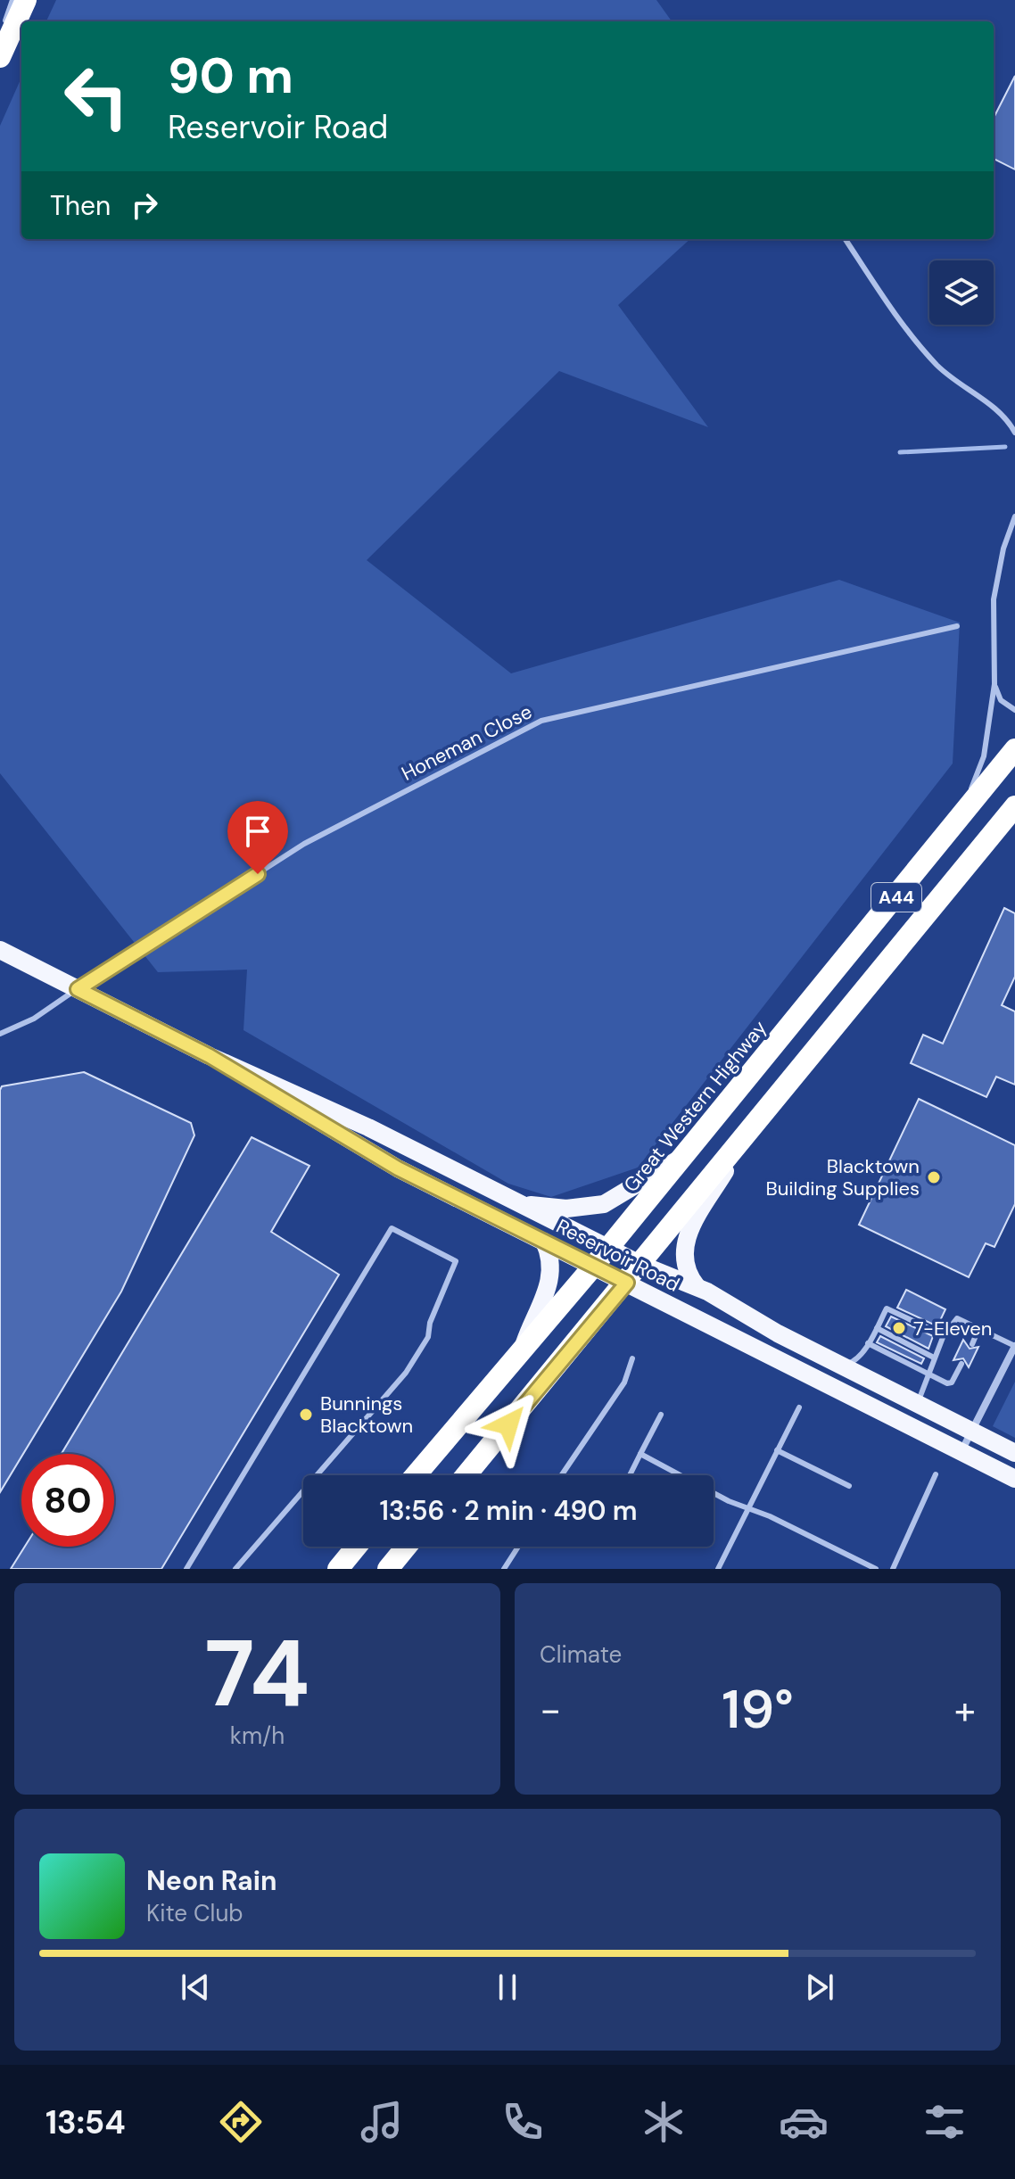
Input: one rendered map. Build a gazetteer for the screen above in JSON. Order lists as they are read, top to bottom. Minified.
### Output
{"streets":{"highway":["A44","Great Western Highway"],"main road":["Reservoir Road"],"lane":["Honeman Close"]},"crossings":[["Honeman Close","Reservoir Road"],["A44","Reservoir Road"],["Great Western Highway","Reservoir Road"]],"places":["Blacktown Building Supplies","7-Eleven","Bunnings Blacktown"],"page":{"turn":["90 m","Reservoir Road"],"then":"Then","limit":"80","trip":"13:56 · 2 min · 490 m","tile":[["74","km/h"],"Climate"],"heat":["−","19°","+"],"song":["Neon Rain","Kite Club"],"tabs":"13:54"}}
